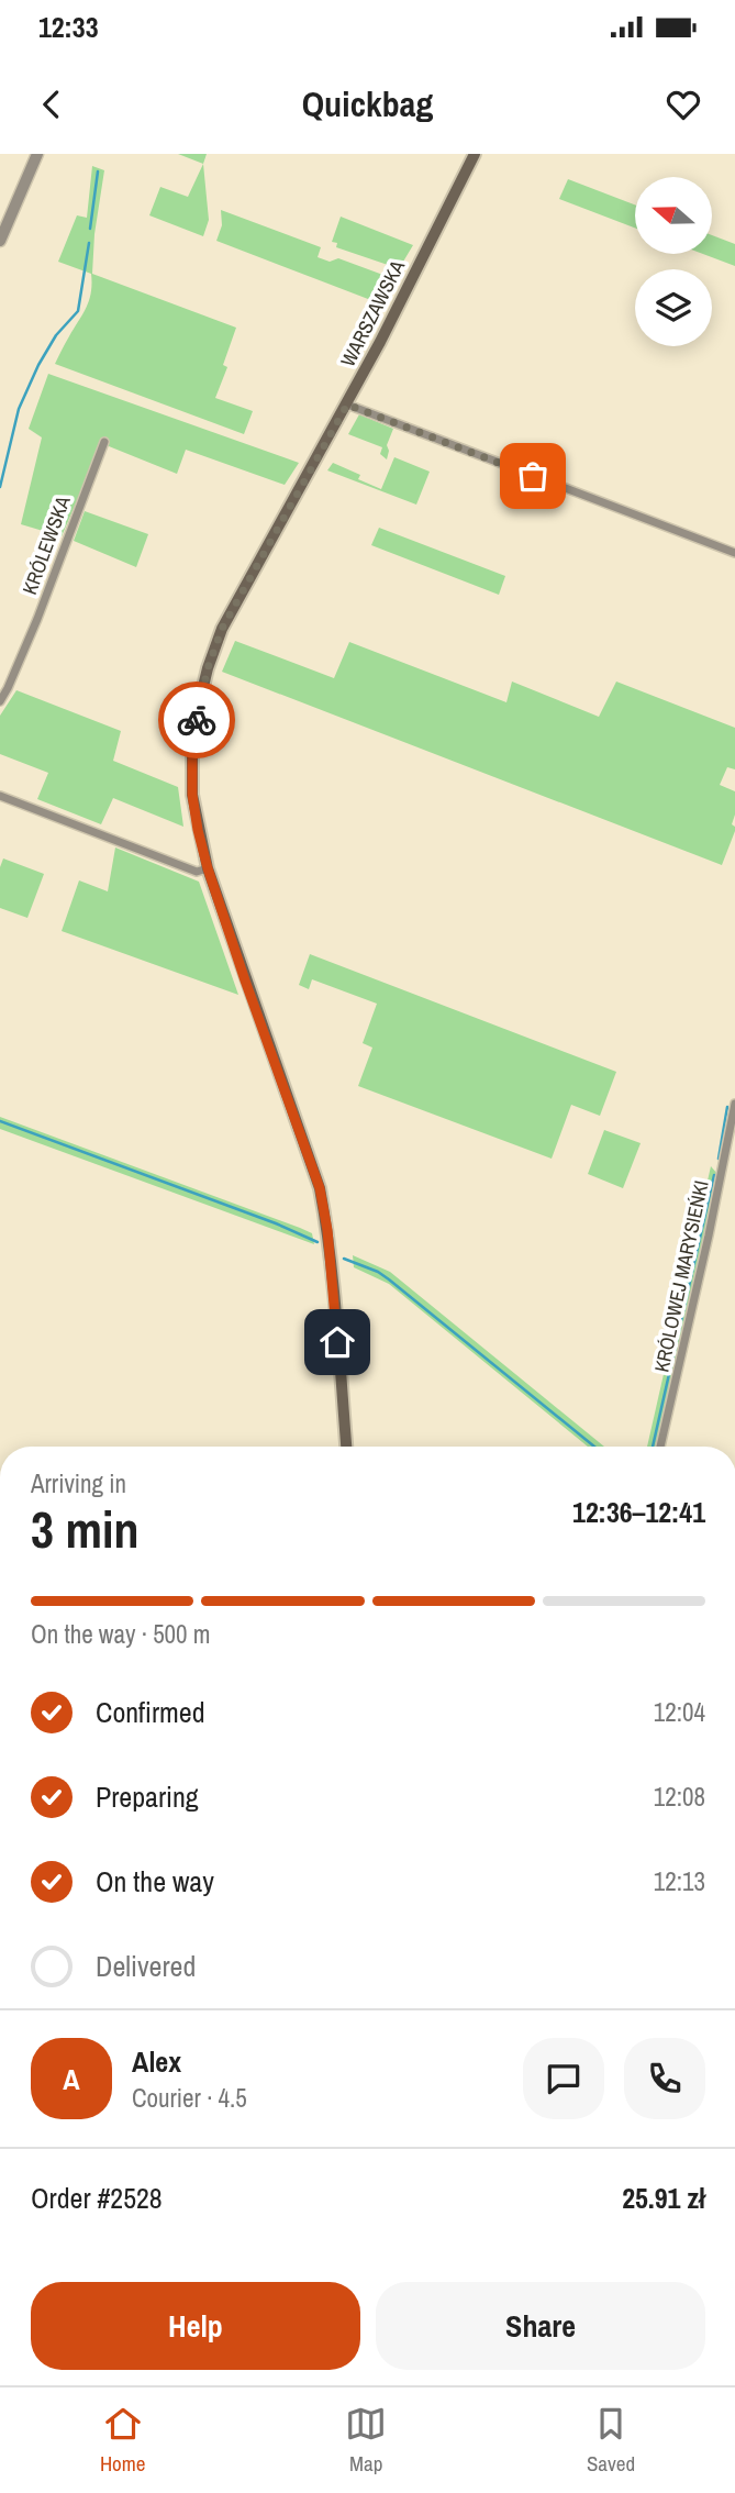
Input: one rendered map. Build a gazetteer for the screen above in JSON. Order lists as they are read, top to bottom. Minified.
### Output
{"streets":{"main road":["WARSZAWSKA"],"street":["KRÓLEWSKA","KRÓLOWEJ MARYSIEŃKI"]},"north":"left","page":{"status":"12:33","header":"Quickbag","heading":["3 min","Arriving in","12:36–12:41"],"panel":["Alex","Courier · 4.5","Order #2528","25.91 zł"],"bar":"On the way · 500 m","list":[["Confirmed","12:04"],["Preparing","12:08"],["On the way","12:13"],"Delivered"],"round":"A","buttons":["Help","Share"],"tabs":["Home","Map","Saved"]}}
